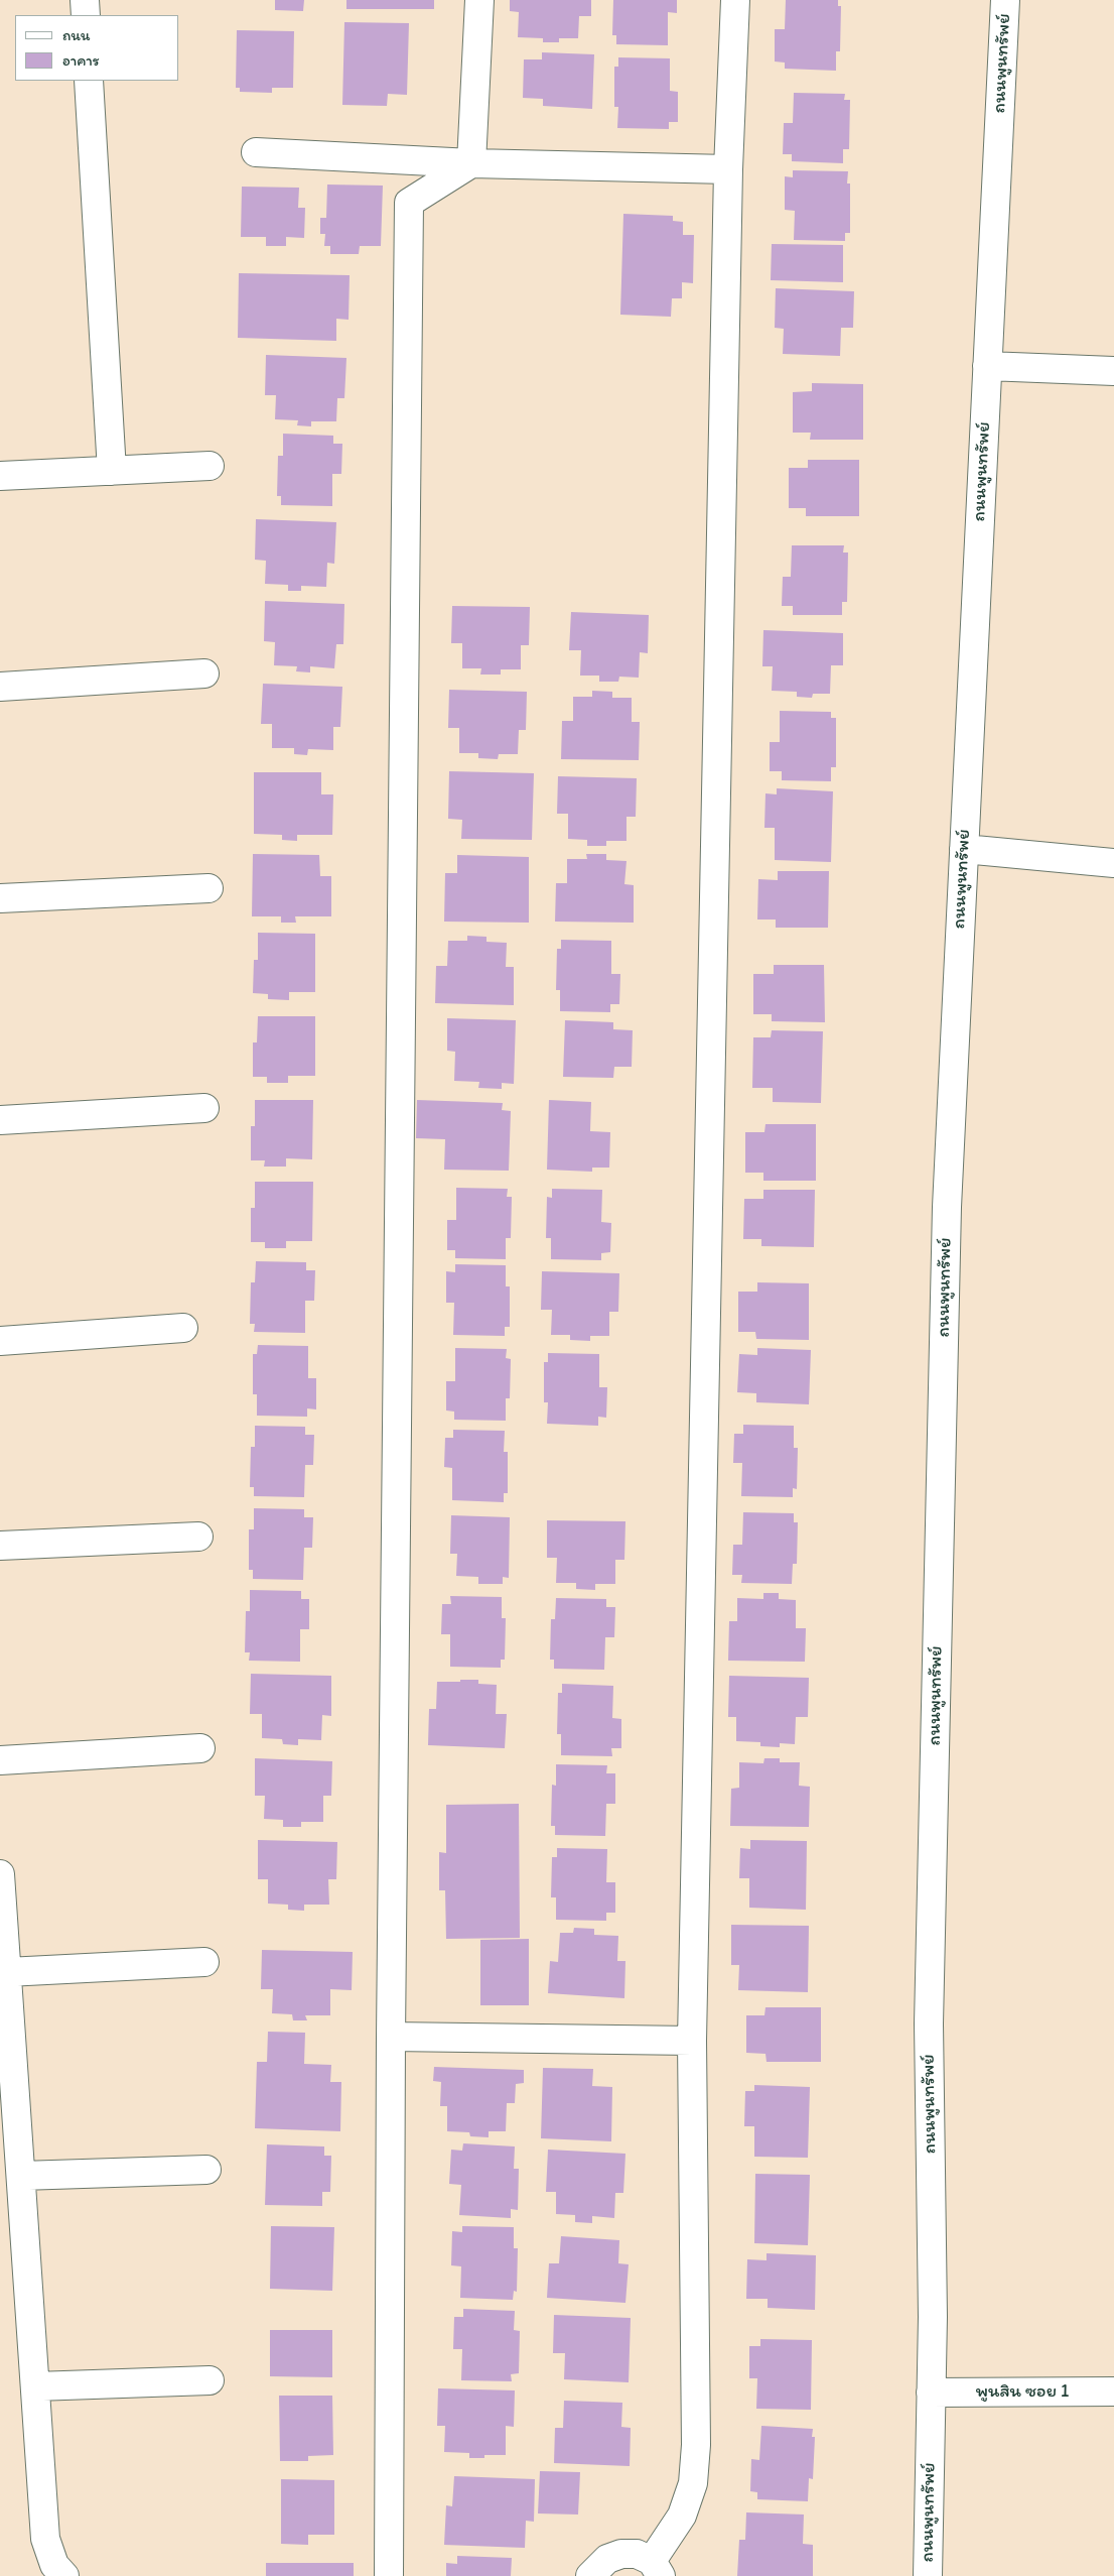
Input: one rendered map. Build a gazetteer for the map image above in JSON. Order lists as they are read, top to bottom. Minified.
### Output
{"streets":{"street":["ถนนพูนทรัพย์","พูนสิน ซอย 1"]},"crossings":[["ถนนพูนทรัพย์","พูนสิน ซอย 1"]],"legend":["ถนน","อาคาร"]}
